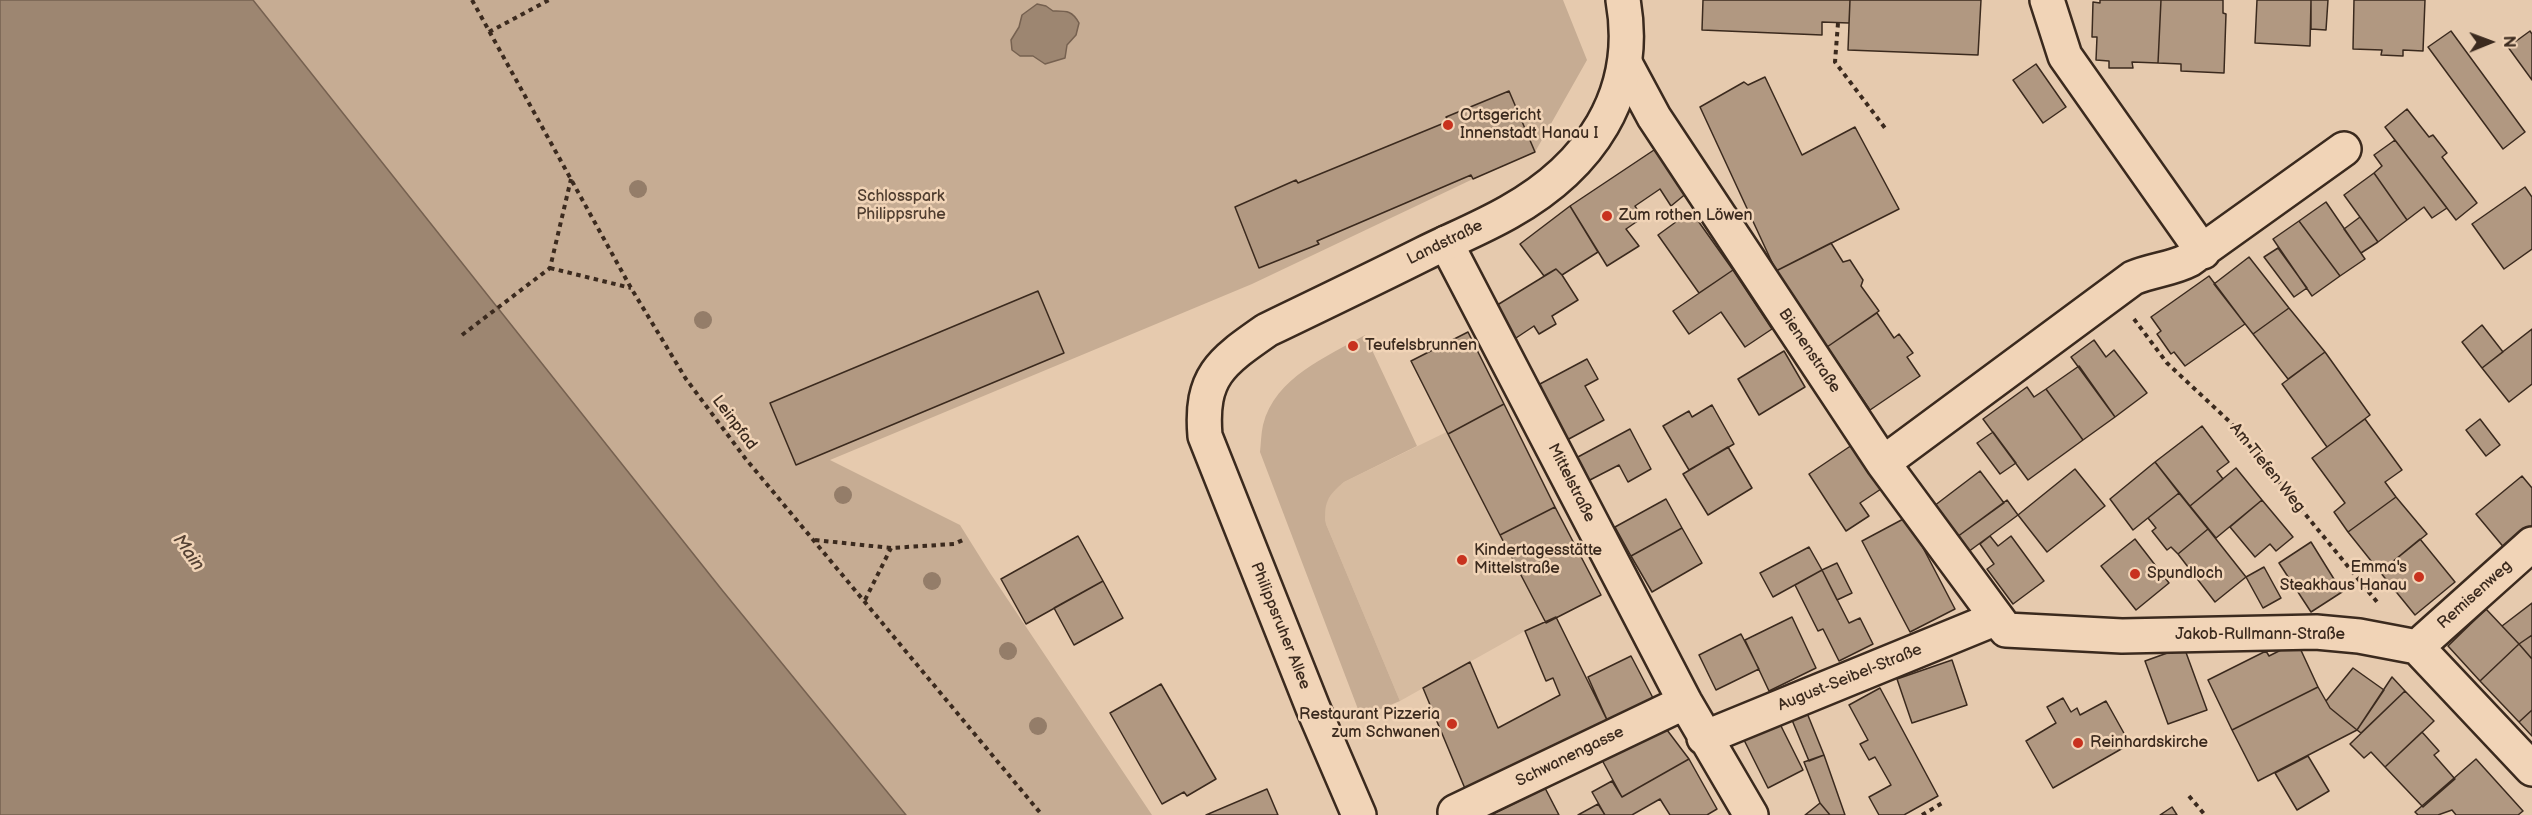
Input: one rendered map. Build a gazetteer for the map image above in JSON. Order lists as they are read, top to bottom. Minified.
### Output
{"streets":{"street":["Landstraße","Bienenstraße","Mittelstraße","Remisenweg","Philippsruher Allee","Jakob-Rullmann-Straße","August-Seibel-Straße","Schwanengasse"],"path":["Leinpfad","Am Tiefen Weg"]},"crossings":[["Landstraße","Bienenstraße"],["Landstraße","Mittelstraße"],["Landstraße","Philippsruher Allee"],["Bienenstraße","Jakob-Rullmann-Straße"],["Bienenstraße","August-Seibel-Straße"],["Mittelstraße","August-Seibel-Straße"],["Mittelstraße","Schwanengasse"],["Remisenweg","Jakob-Rullmann-Straße"],["Jakob-Rullmann-Straße","August-Seibel-Straße"]],"water":["Main"],"parks":["Schlosspark Philippsruhe"],"places":["Ortsgericht Innenstadt Hanau I","Zum rothen Löwen","Teufelsbrunnen","Kindertagesstätte Mittelstraße","Spundloch","Emma's Steakhaus Hanau","Restaurant Pizzeria zum Schwanen","Reinhardskirche"],"north":"right"}
